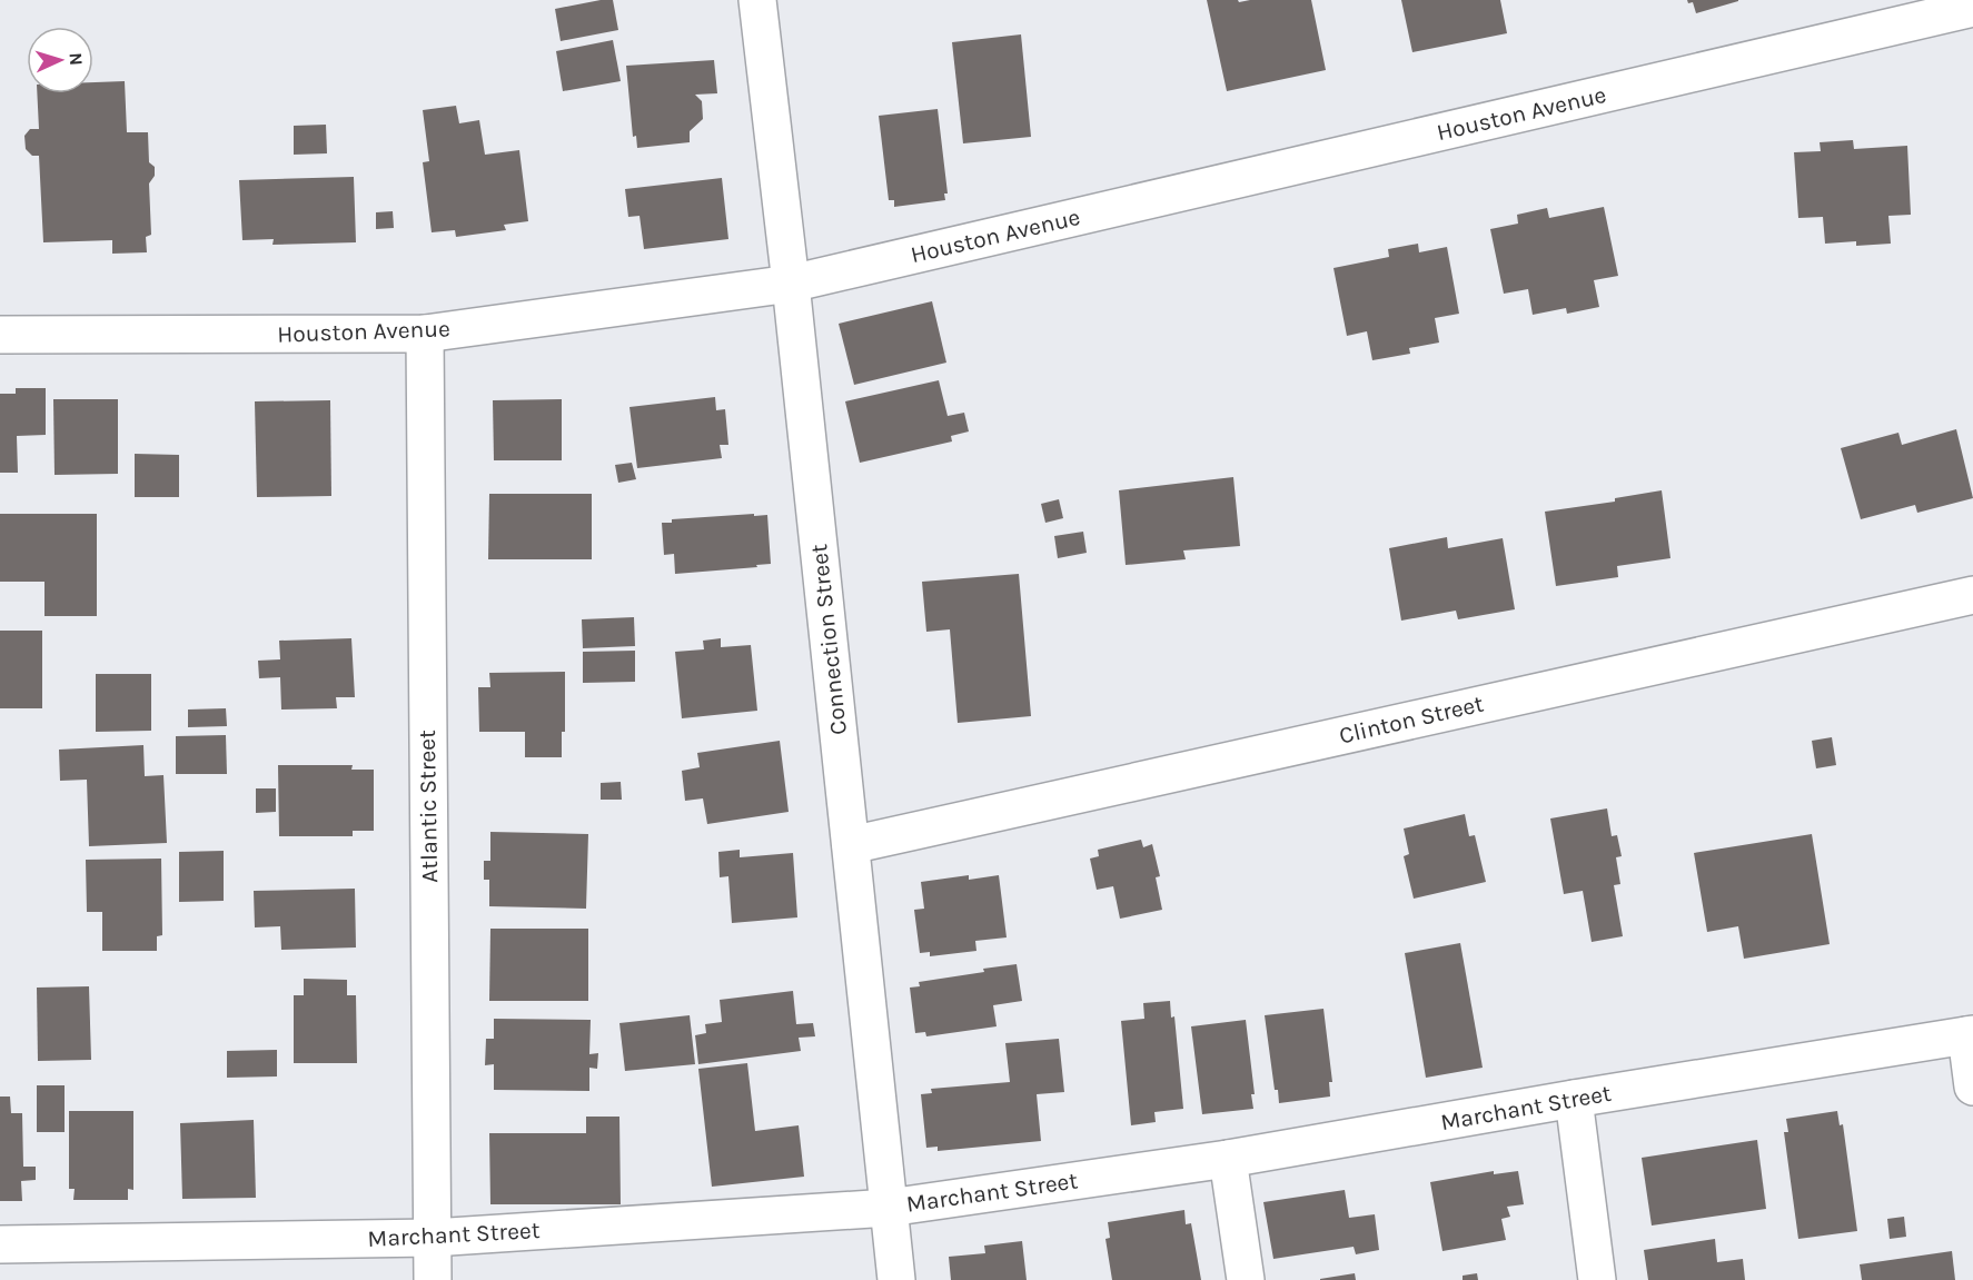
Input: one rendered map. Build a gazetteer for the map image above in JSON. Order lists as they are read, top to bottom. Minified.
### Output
{"streets":{"street":["Houston Avenue","Connection Street","Clinton Street","Atlantic Street","Marchant Street"]},"crossings":[["Houston Avenue","Connection Street"],["Houston Avenue","Atlantic Street"],["Connection Street","Clinton Street"],["Connection Street","Marchant Street"],["Atlantic Street","Marchant Street"]],"north":"right"}
